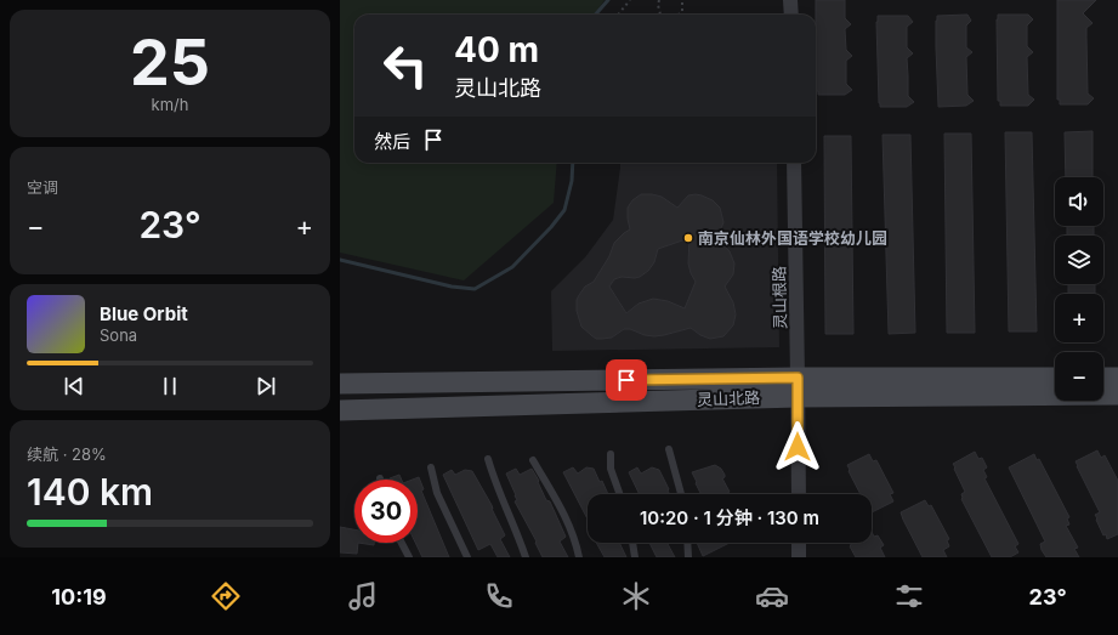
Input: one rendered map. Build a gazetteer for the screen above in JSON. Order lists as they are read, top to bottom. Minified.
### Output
{"streets":{"main road":["灵山北路"],"street":["灵山根路"]},"crossings":[["灵山根路","灵山北路"]],"places":["南京仙林外国语学校幼儿园"],"page":{"tile":[["25","km/h"],"空调",["续航 · 28%","140 km"]],"turn":["40 m","灵山北路"],"then":"然后","map_buttons":["+","−"],"heat":["−","23°","+"],"song":["Blue Orbit","Sona"],"limit":"30","trip":"10:20 · 1 分钟 · 130 m","tabs":["10:19","23°"]}}
